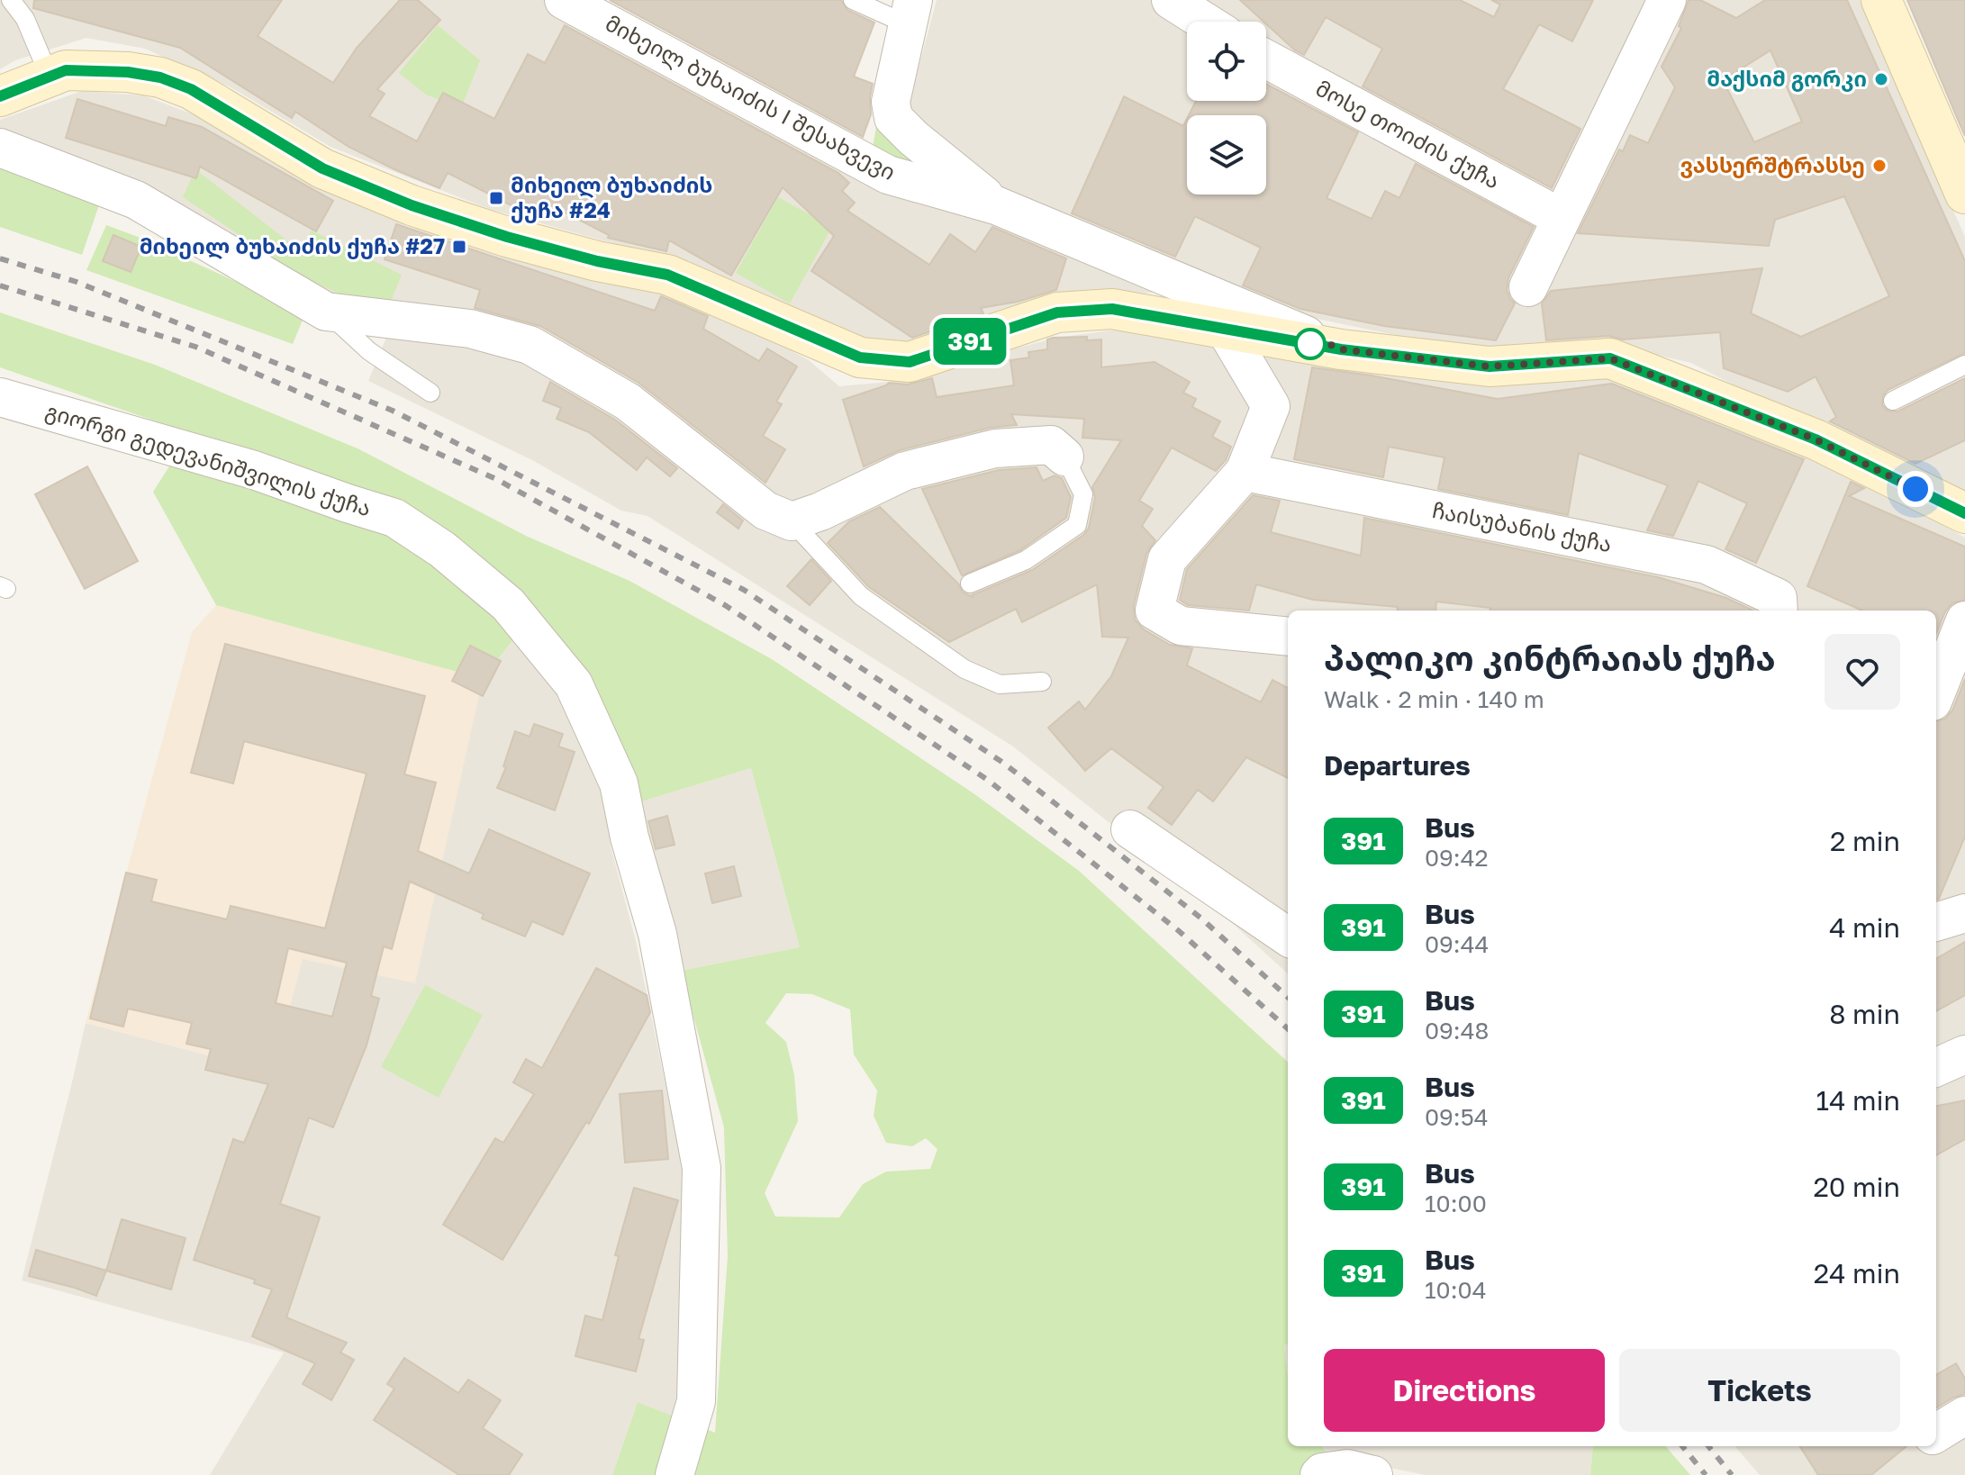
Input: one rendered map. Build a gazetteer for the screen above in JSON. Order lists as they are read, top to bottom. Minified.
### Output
{"streets":{"street":["მიხეილ ბუხაიძის I შესახვევი","მოსე თოიძის ქუჩა","გიორგი გედევანიშვილის ქუჩა","ჩაისუბანის ქუჩა"]},"places":{"other":["მაქსიმ გორკი","ვასსერშტრასსე"],"transit":["მიხეილ ბუხაიძის ქუჩა #24","მიხეილ ბუხაიძის ქუჩა #27"]},"lines":["bus line 391"],"page":{"on_map":"391","heading":[["პალიკო კინტრაიას ქუჩა","Walk · 2 min · 140 m"],"Departures"],"list":[{"mark":"391","name":"Bus","note":"09:42","value":"2 min"},{"mark":"391","name":"Bus","note":"09:44","value":"4 min"},{"mark":"391","name":"Bus","note":"09:48","value":"8 min"},{"mark":"391","name":"Bus","note":"09:54","value":"14 min"},{"mark":"391","name":"Bus","note":"10:00","value":"20 min"},{"mark":"391","name":"Bus","note":"10:04","value":"24 min"}],"buttons":["Directions","Tickets"]}}
